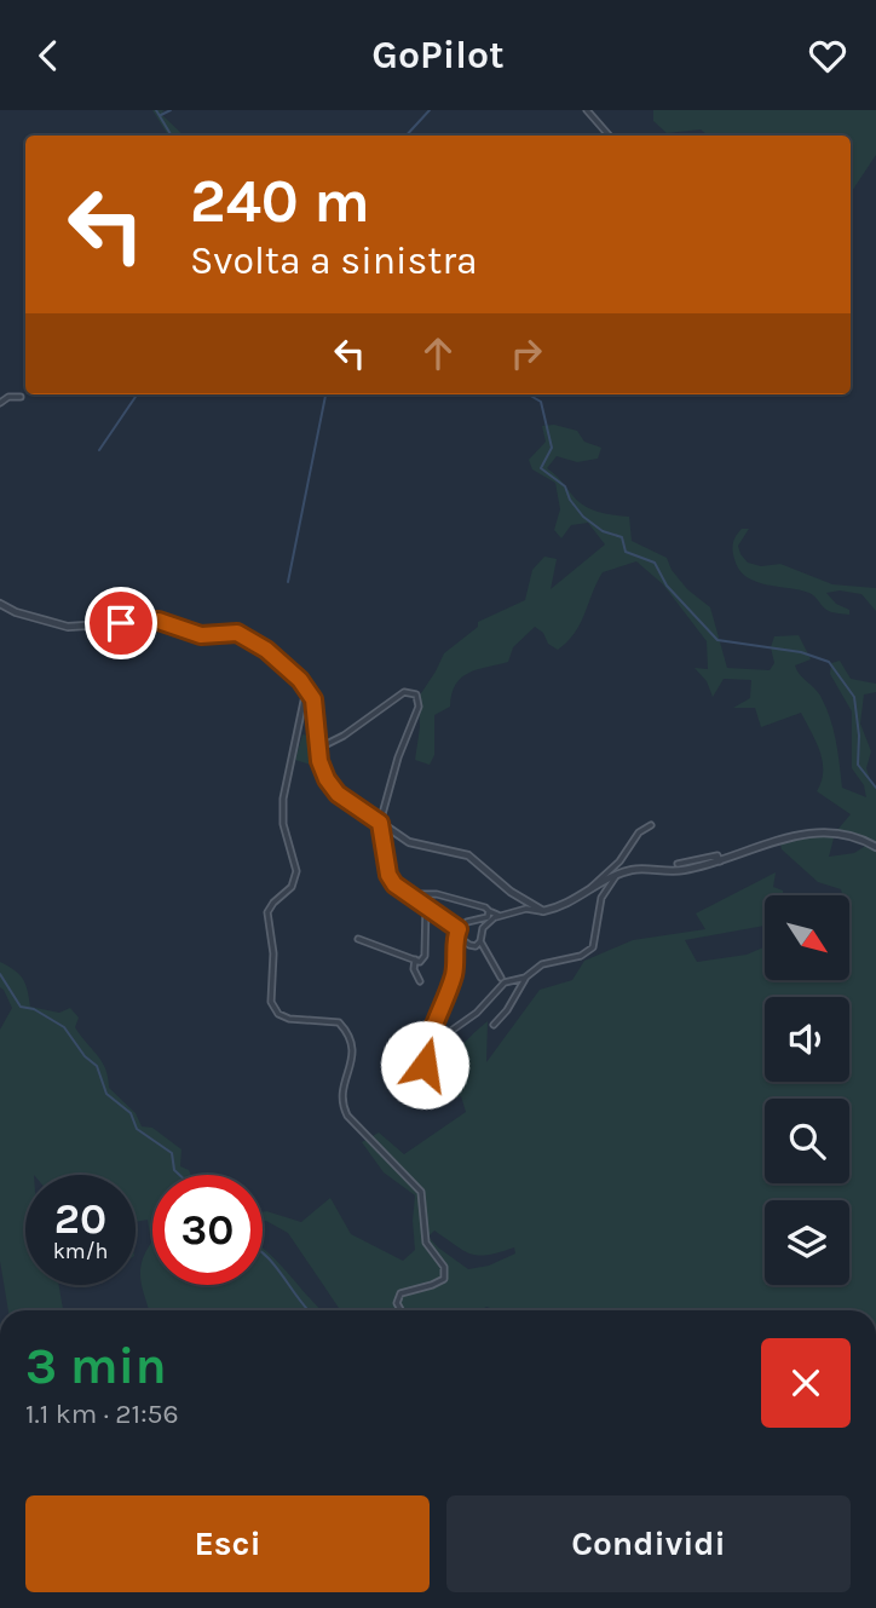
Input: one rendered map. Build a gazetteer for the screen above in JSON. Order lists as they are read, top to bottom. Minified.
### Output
{"north":"bottom right","page":{"header":"GoPilot","turn":["240 m","Svolta a sinistra"],"speed":"20 km/h","limit":"30","heading":["3 min","1.1 km · 21:56"],"buttons":["Esci","Condividi"]}}
